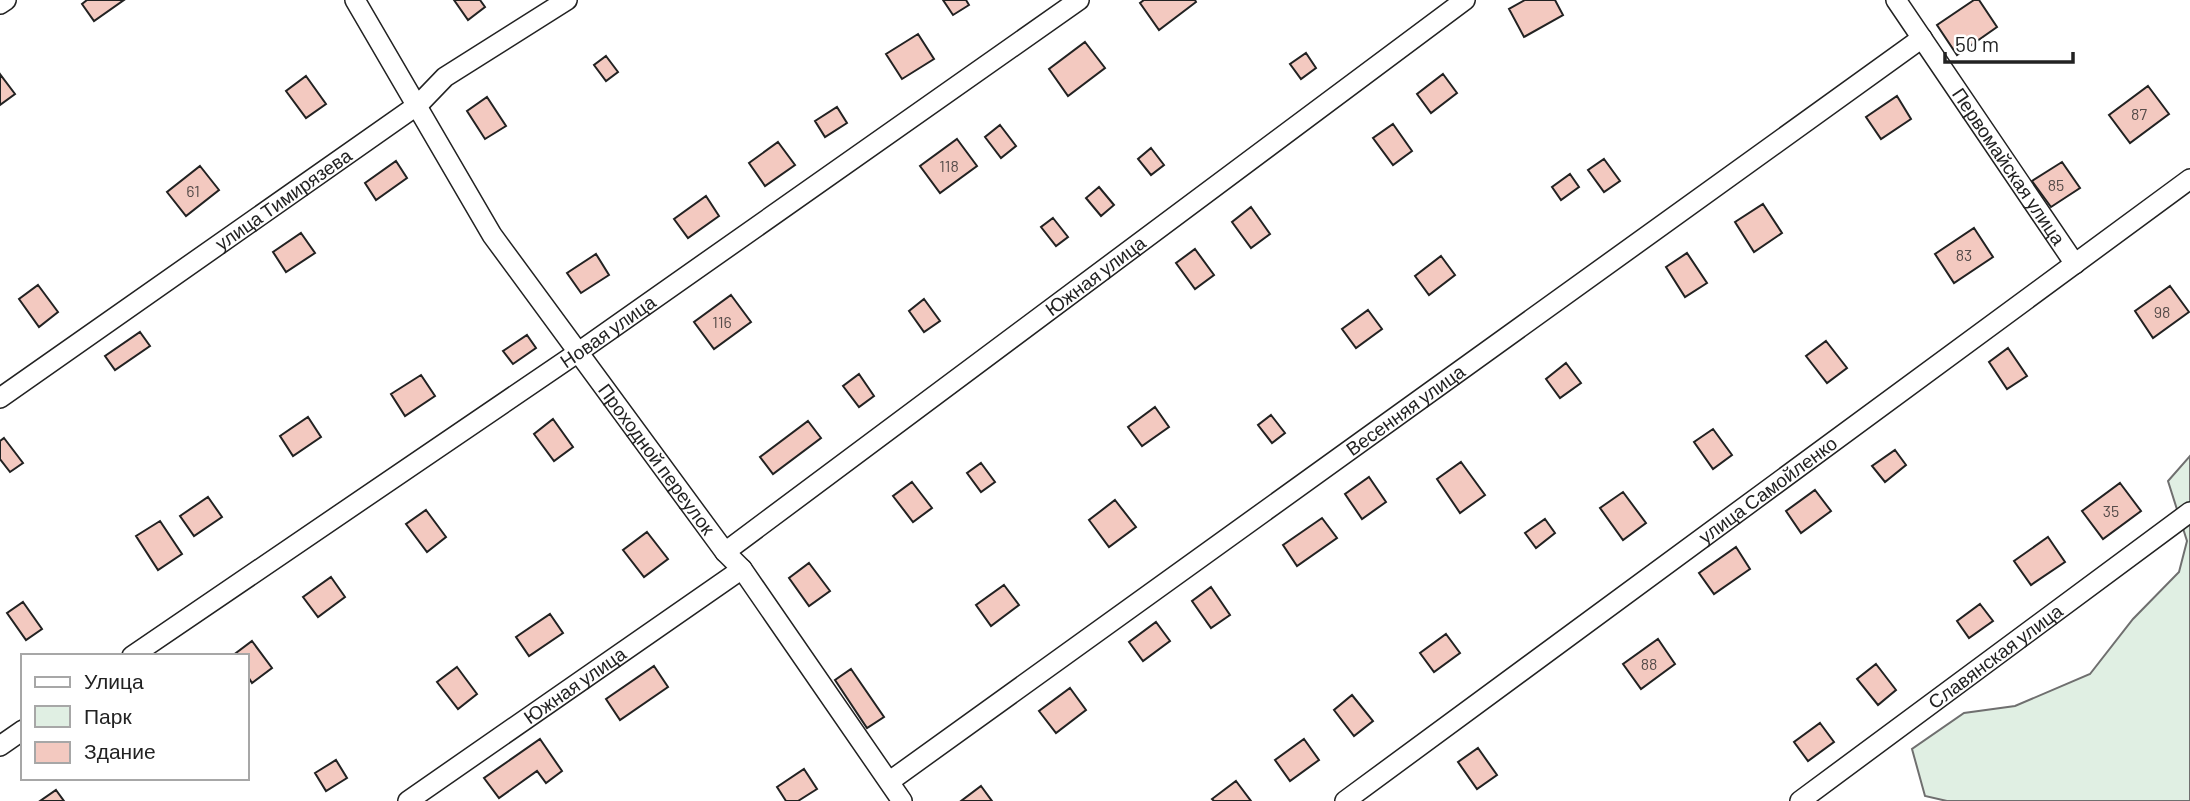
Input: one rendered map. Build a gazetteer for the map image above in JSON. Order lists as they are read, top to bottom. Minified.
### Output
{"streets":{"street":["Первомайская улица","улица Тимирязева","Южная улица","Новая улица","Весенняя улица","Проходной переулок","улица Самойленко","Славянская улица"]},"crossings":[["Первомайская улица","Весенняя улица"],["Первомайская улица","улица Самойленко"],["улица Тимирязева","Проходной переулок"],["Южная улица","Проходной переулок"],["Новая улица","Проходной переулок"],["Весенняя улица","Проходной переулок"]],"house_numbers":["87","118","85","61","83","98","116","35","88"],"legend":["Улица","Парк","Здание"],"scale_bar":"50 m"}
